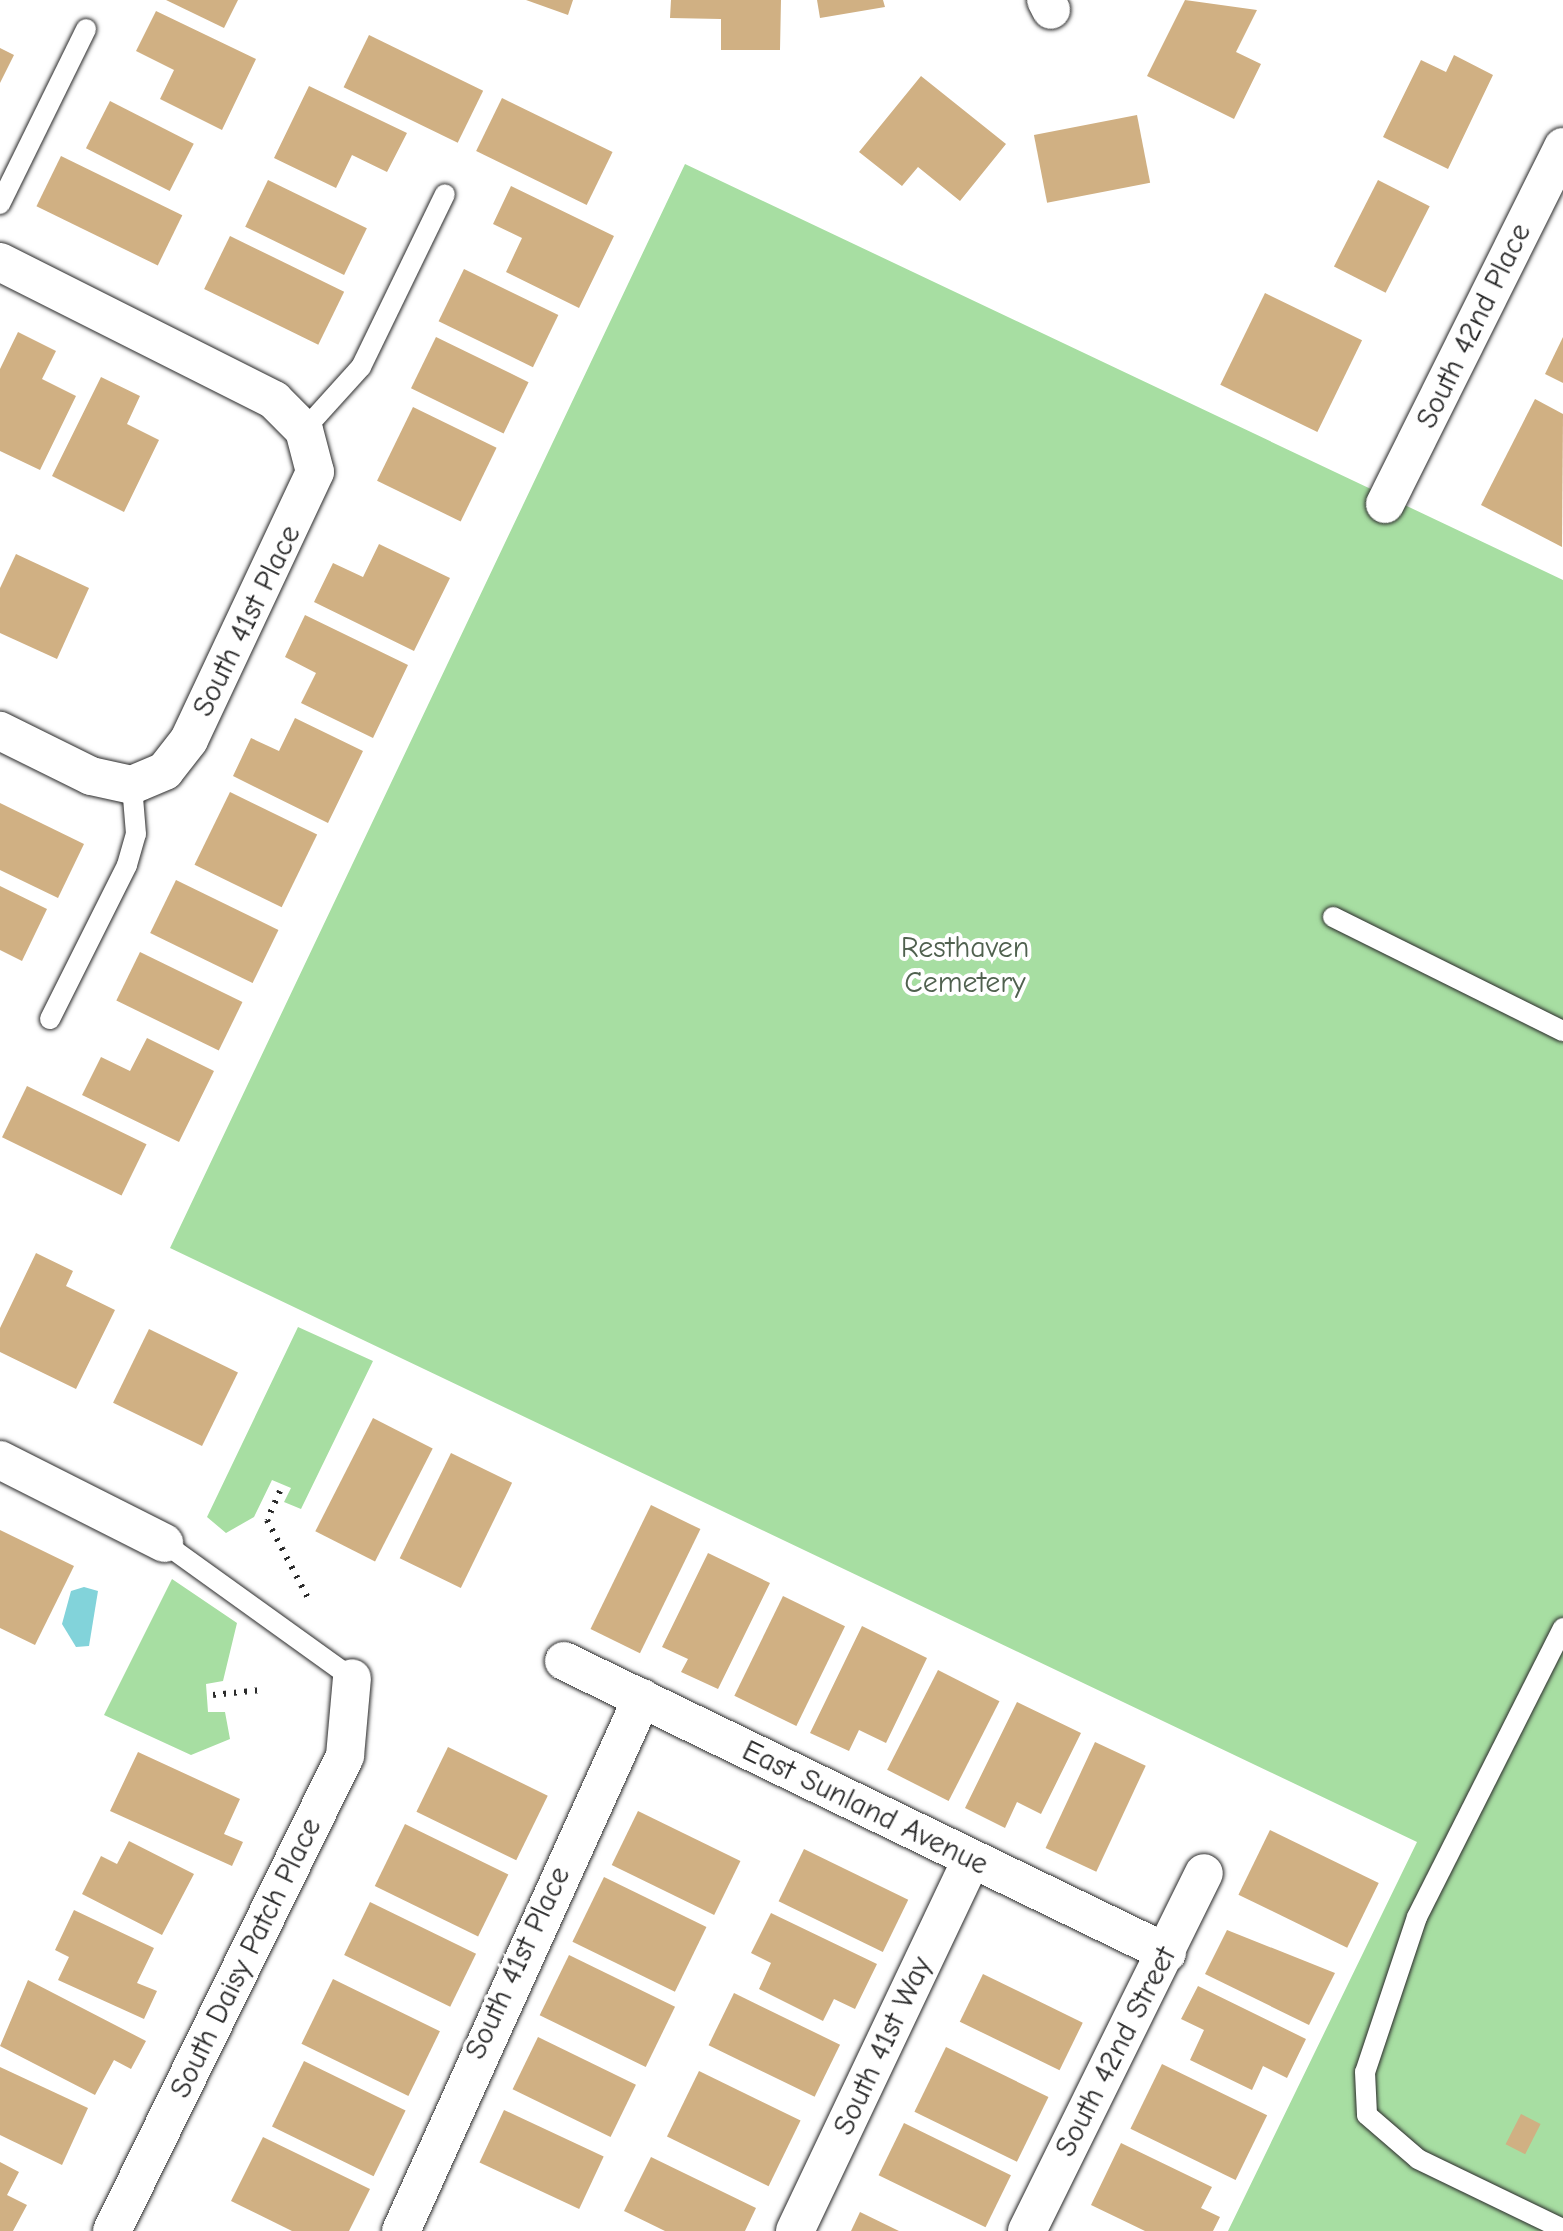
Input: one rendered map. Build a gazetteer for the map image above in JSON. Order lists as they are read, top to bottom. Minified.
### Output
{"streets":{"street":["South 42nd Place","South 41st Place","East Sunland Avenue","South Daisy Patch Place","South 41st Way","South 42nd Street"]},"crossings":[["South 41st Place","East Sunland Avenue"],["East Sunland Avenue","South 41st Way"],["East Sunland Avenue","South 42nd Street"]],"parks":["Resthaven Cemetery"]}
